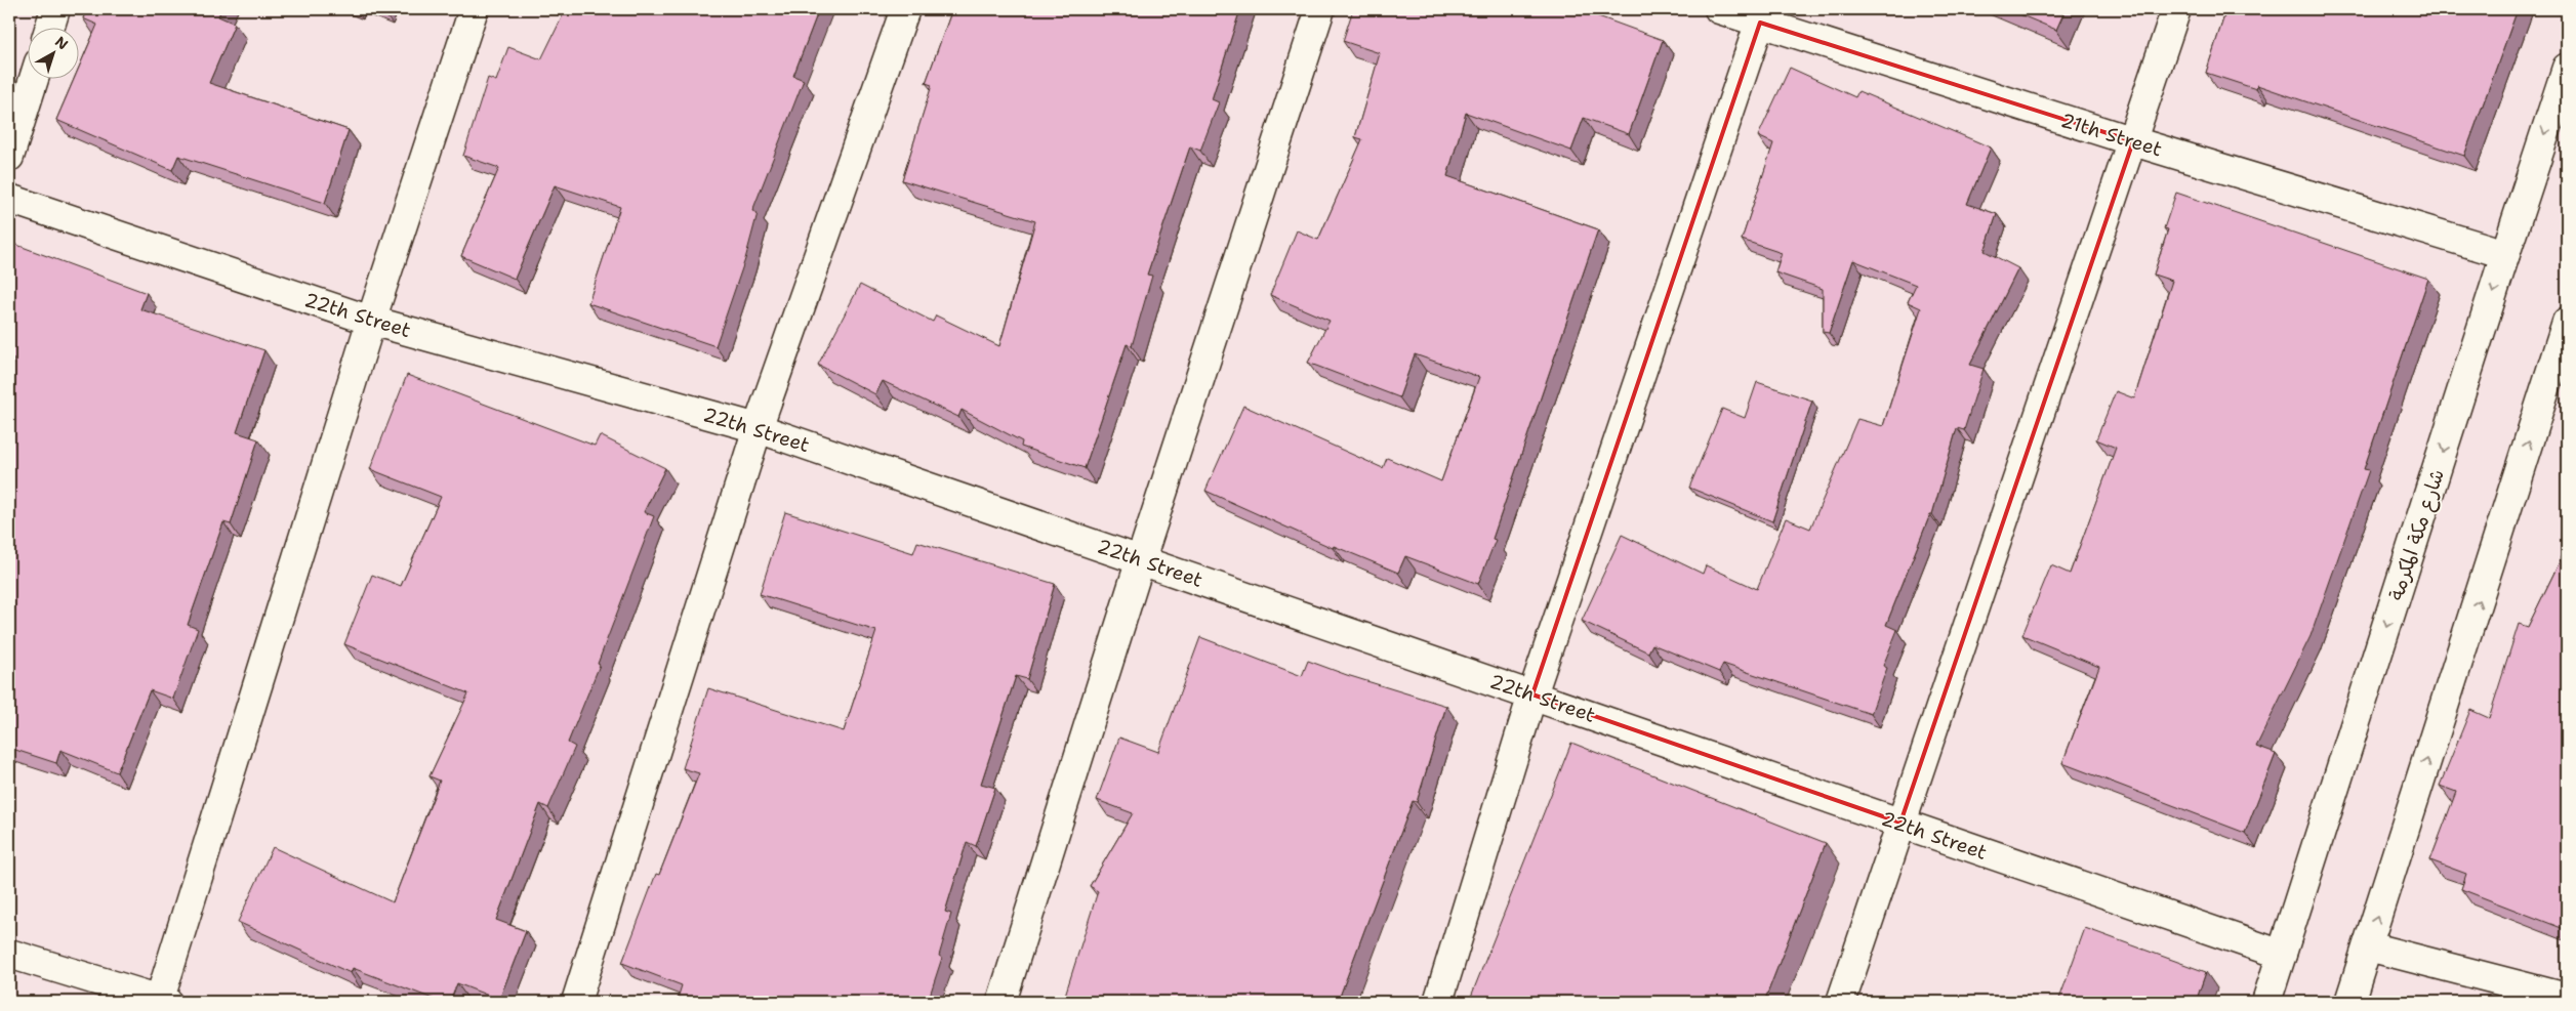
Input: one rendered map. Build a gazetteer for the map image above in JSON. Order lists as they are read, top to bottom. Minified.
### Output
{"streets":{"street":["21th Street","22th Street","شارع مكة المكرمة"]},"crossings":[["21th Street","شارع مكة المكرمة"],["22th Street","شارع مكة المكرمة"]],"north":"top right"}
